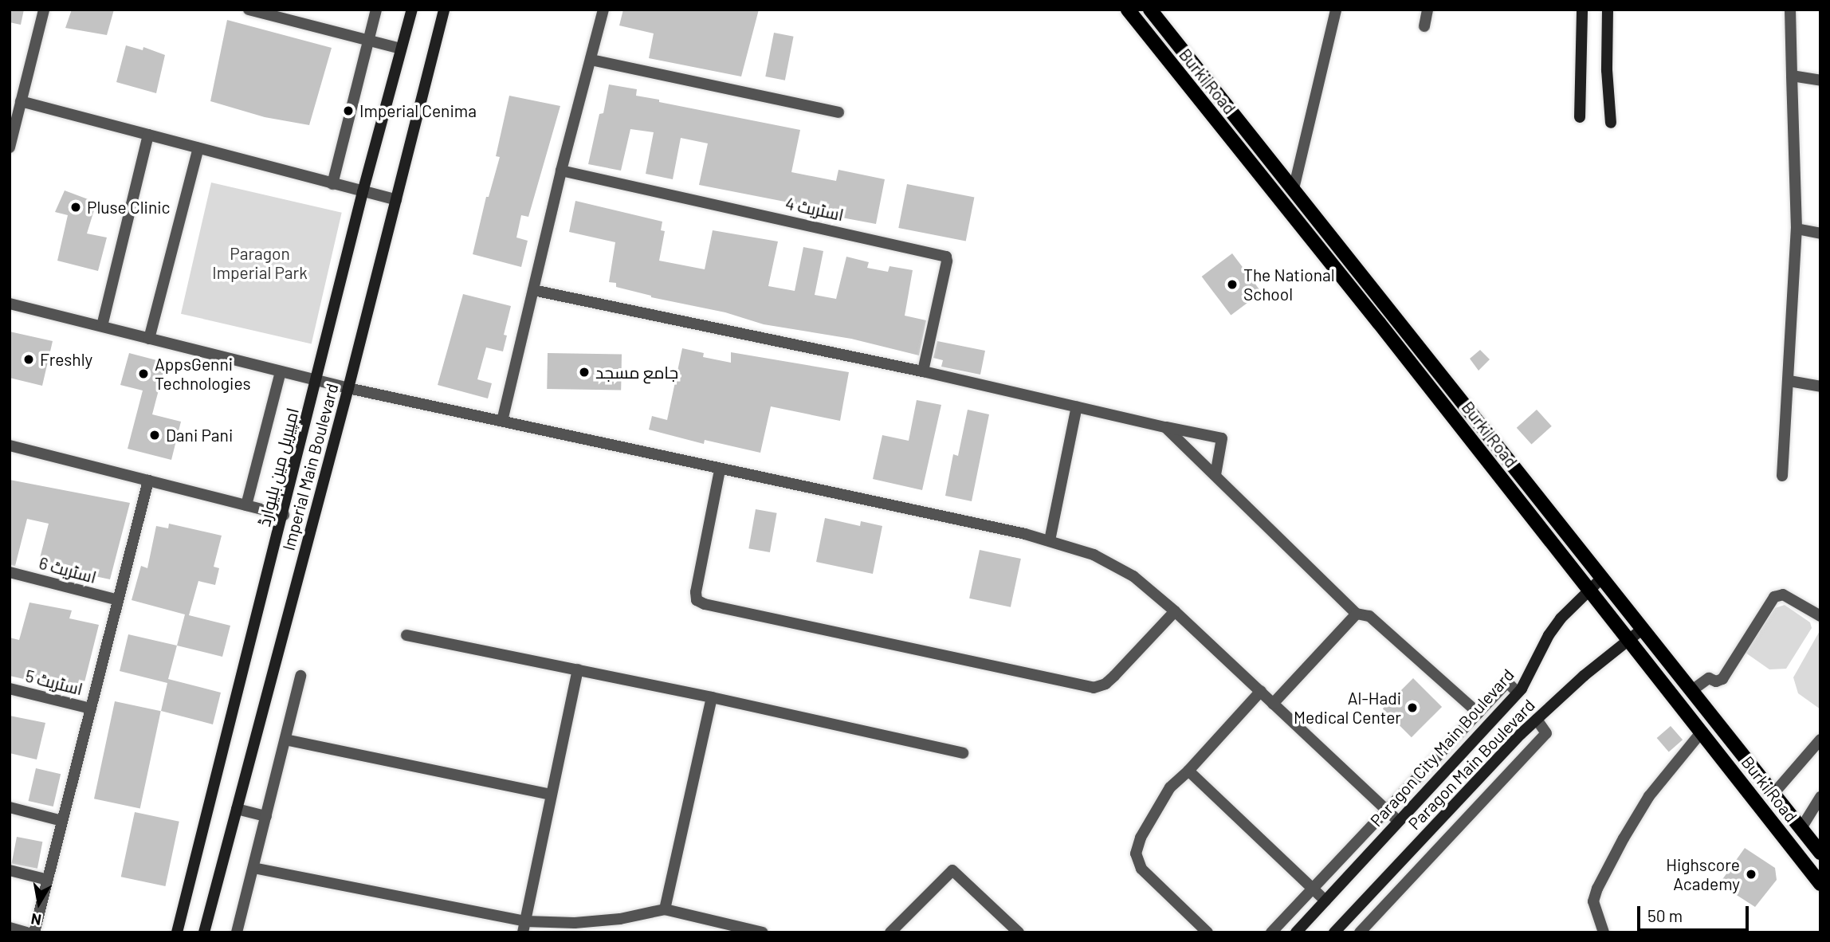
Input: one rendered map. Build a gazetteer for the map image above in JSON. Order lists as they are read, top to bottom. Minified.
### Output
{"streets":{"main road":["Burki Road"],"street":["اسٹریٹ 4","امپیریل مین بلیوارڈ","Imperial Main Boulevard","اسٹریٹ 6","اسٹریٹ 5","Paragon City Main Boulevard","Paragon Main Boulevard"]},"crossings":[["Burki Road","Paragon City Main Boulevard"],["Burki Road","Paragon Main Boulevard"]],"parks":["Paragon Imperial Park"],"places":["Imperial Cenima","Pluse Clinic","The National School","Freshly","جامع مسجد","AppsGenni Technologies","Dani Pani","Al-Hadi Medical Center","Highscore Academy"],"scale_bar":"50 m","north":"bottom"}
